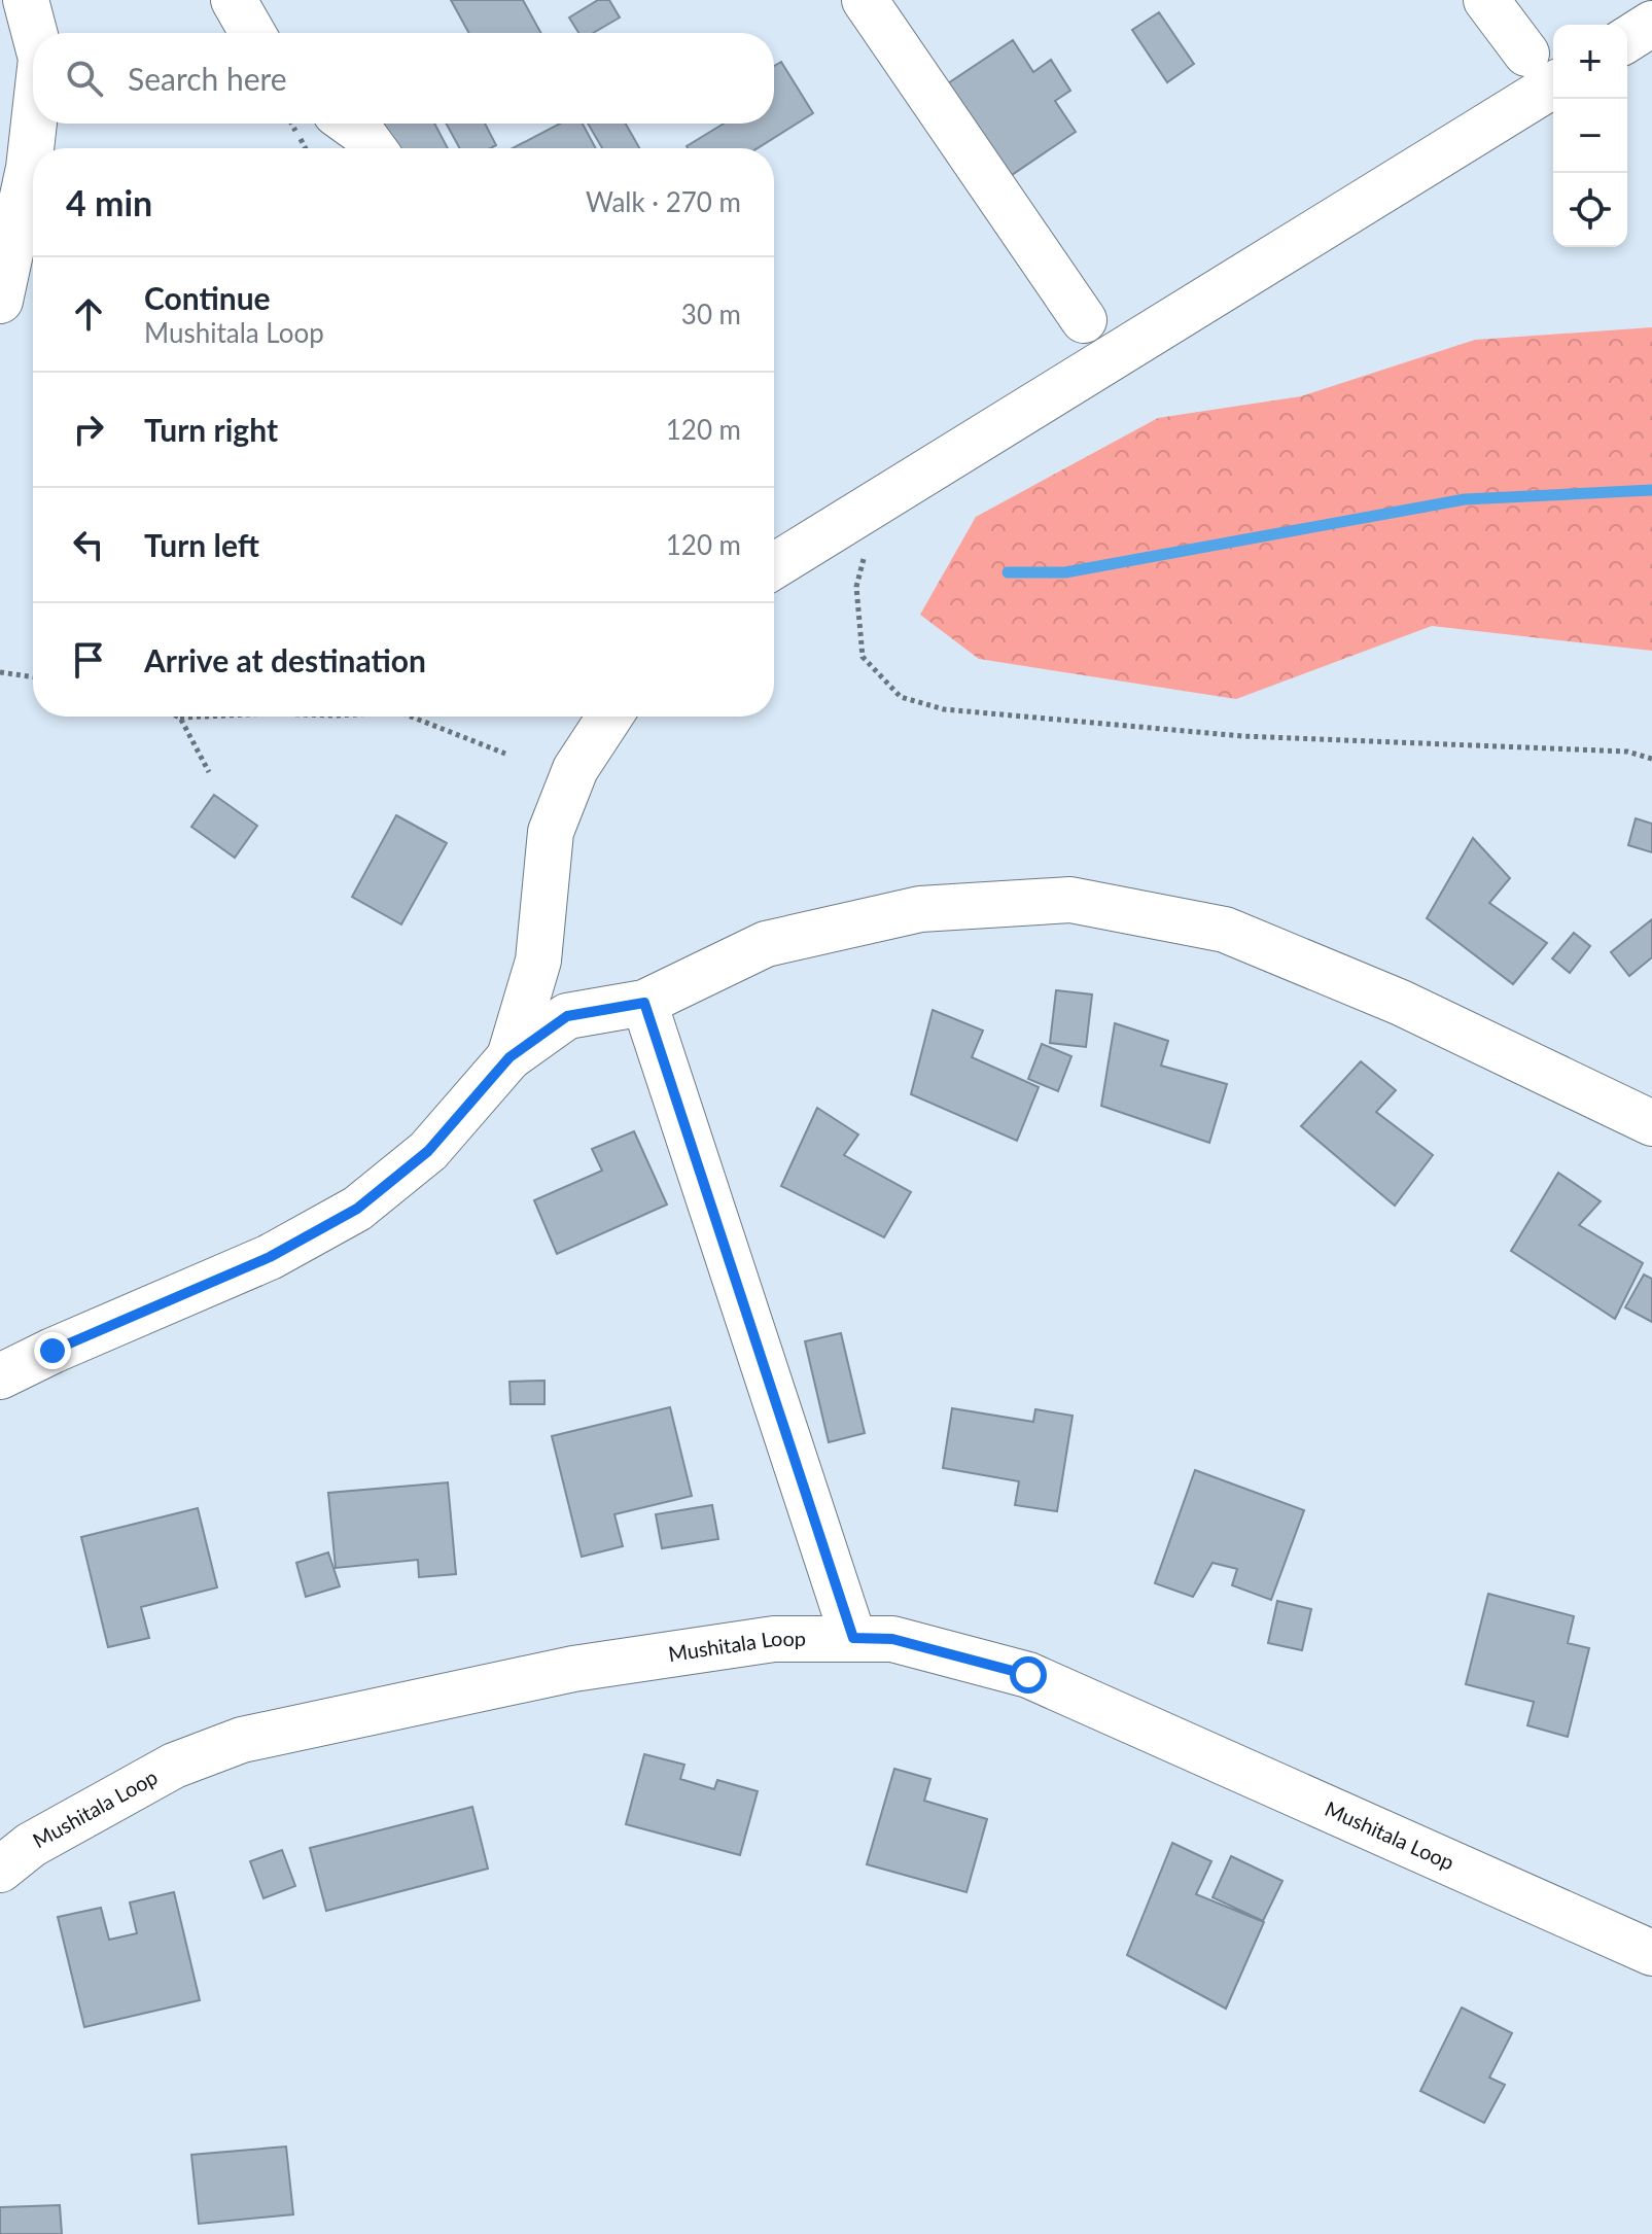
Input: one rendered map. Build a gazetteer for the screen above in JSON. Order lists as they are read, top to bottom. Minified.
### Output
{"streets":{"street":["Mushitala Loop"]},"page":{"map_buttons":["+","−"],"search":"Search here","heading":["4 min","Walk · 270 m"],"list":[["Continue","Mushitala Loop","30 m"],["Turn right","120 m"],["Turn left","120 m"],"Arrive at destination"]}}
